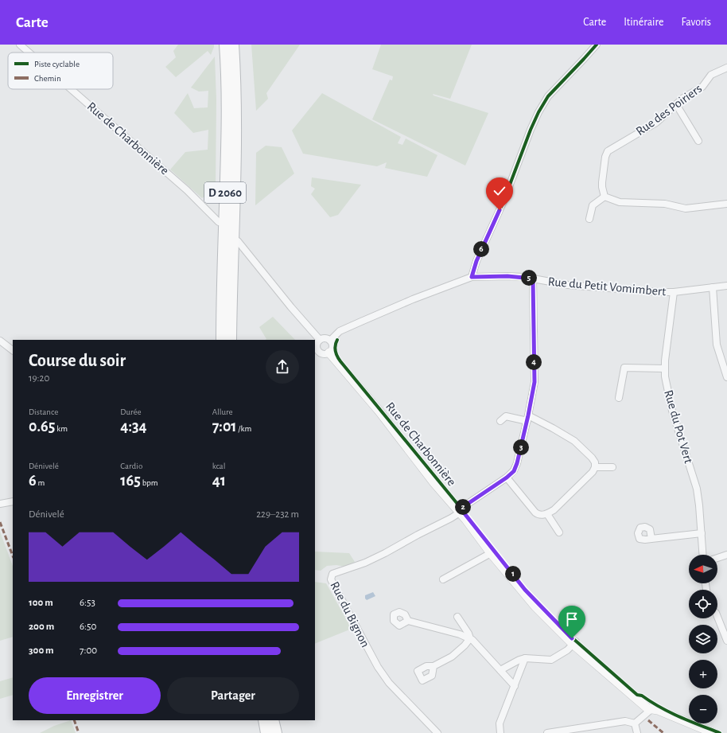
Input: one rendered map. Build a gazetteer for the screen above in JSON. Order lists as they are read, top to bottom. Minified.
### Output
{"streets":{"highway":["D 2060"],"street":["Rue des Poiriers","Rue de Charbonnière","Rue du Petit Vomimbert","Rue du Pot Vert","Rue du Bignon"]},"crossings":[["Rue de Charbonnière","Rue du Petit Vomimbert"],["Rue de Charbonnière","Rue du Bignon"],["Rue du Petit Vomimbert","Rue du Pot Vert"]],"legend":["Piste cyclable","Chemin"],"north":"left","page":{"header":"Carte","nav":["Carte","Itinéraire","Favoris"],"pins":["6","5","4","3","2","1"],"heading":["Course du soir","19:20"],"stats":[["Distance","0.65 km"],["Durée","4:34"],["Allure","7:01 /km"],["Dénivelé","6 m"],["Cardio","165 bpm"],["kcal","41"]],"chart":["Dénivelé","229–232 m"],"map_buttons":["+","−"],"list":[{"name":"100 m","note":"6:53"},{"name":"200 m","note":"6:50"},{"name":"300 m","note":"7:00"}],"buttons":["Enregistrer","Partager"]}}
